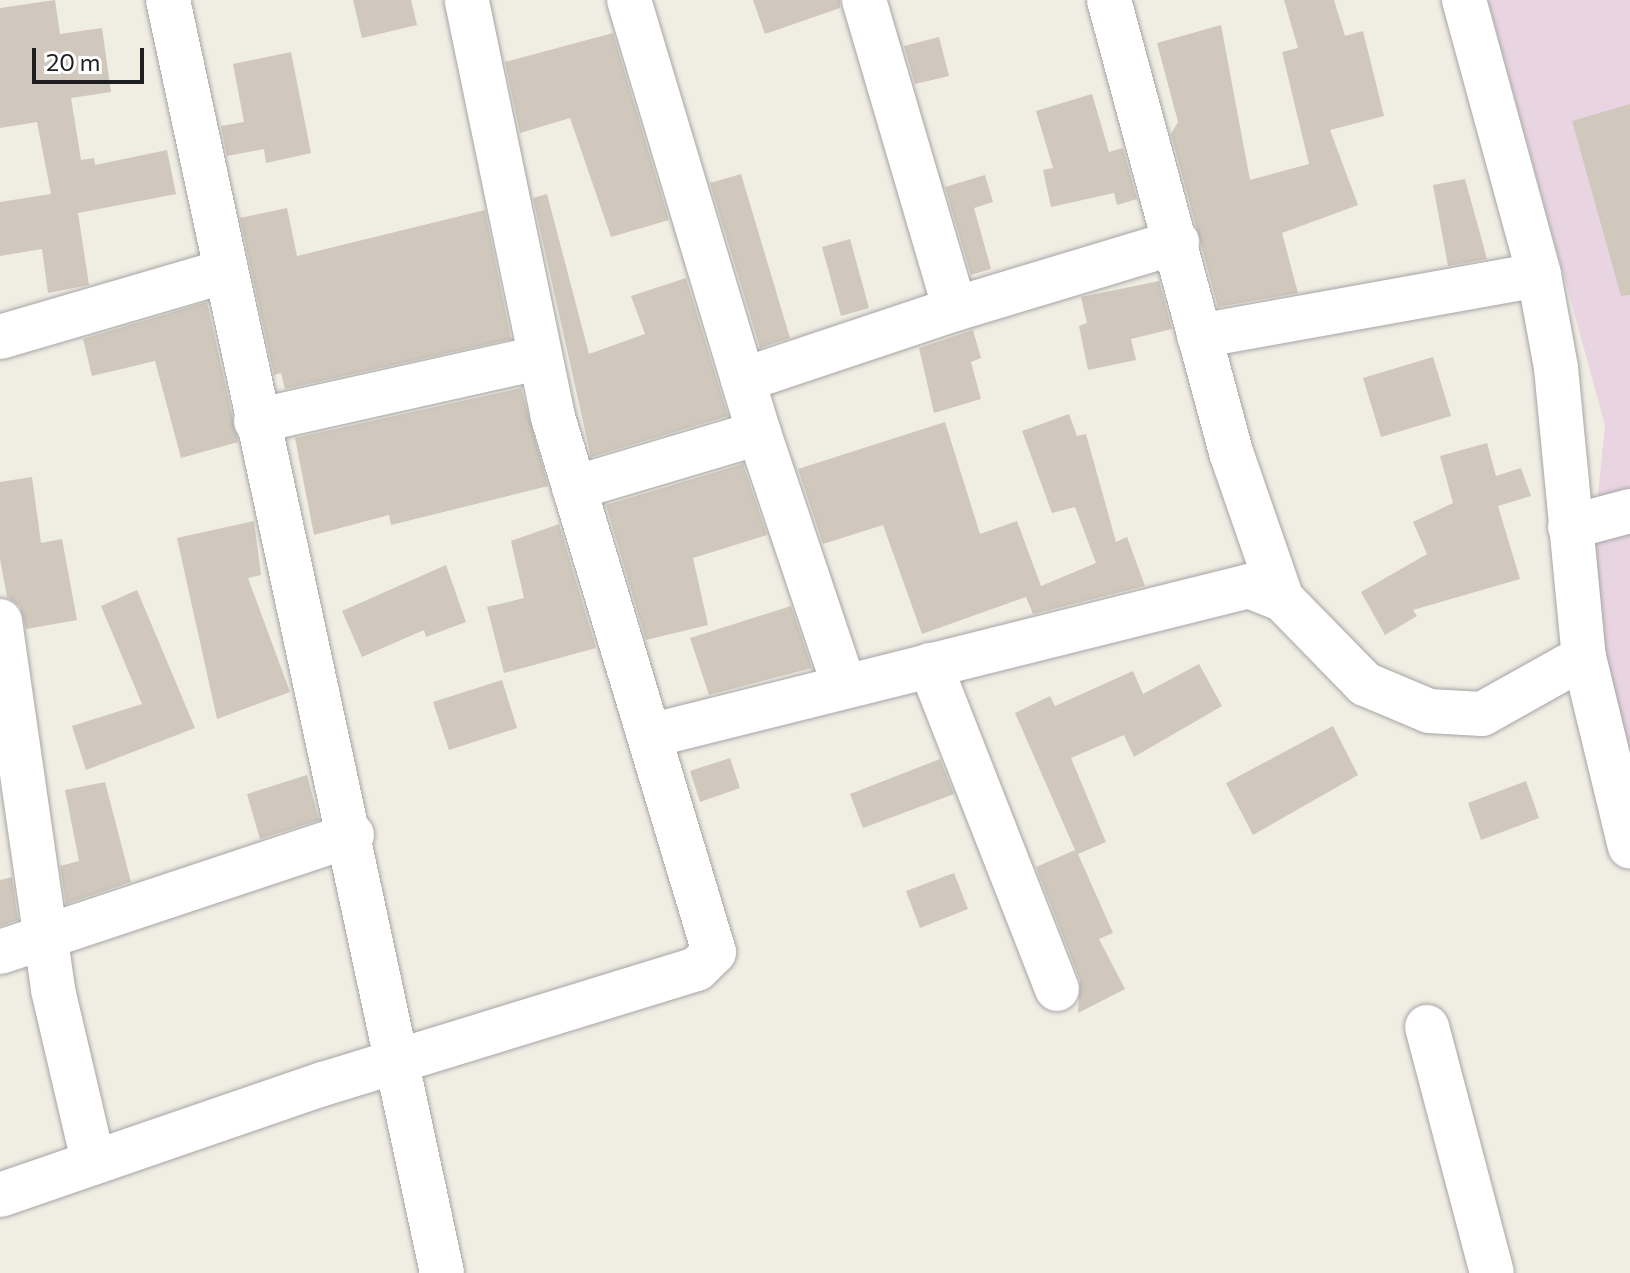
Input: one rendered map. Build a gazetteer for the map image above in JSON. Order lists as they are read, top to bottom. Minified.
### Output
{"scale_bar":"20 m"}
